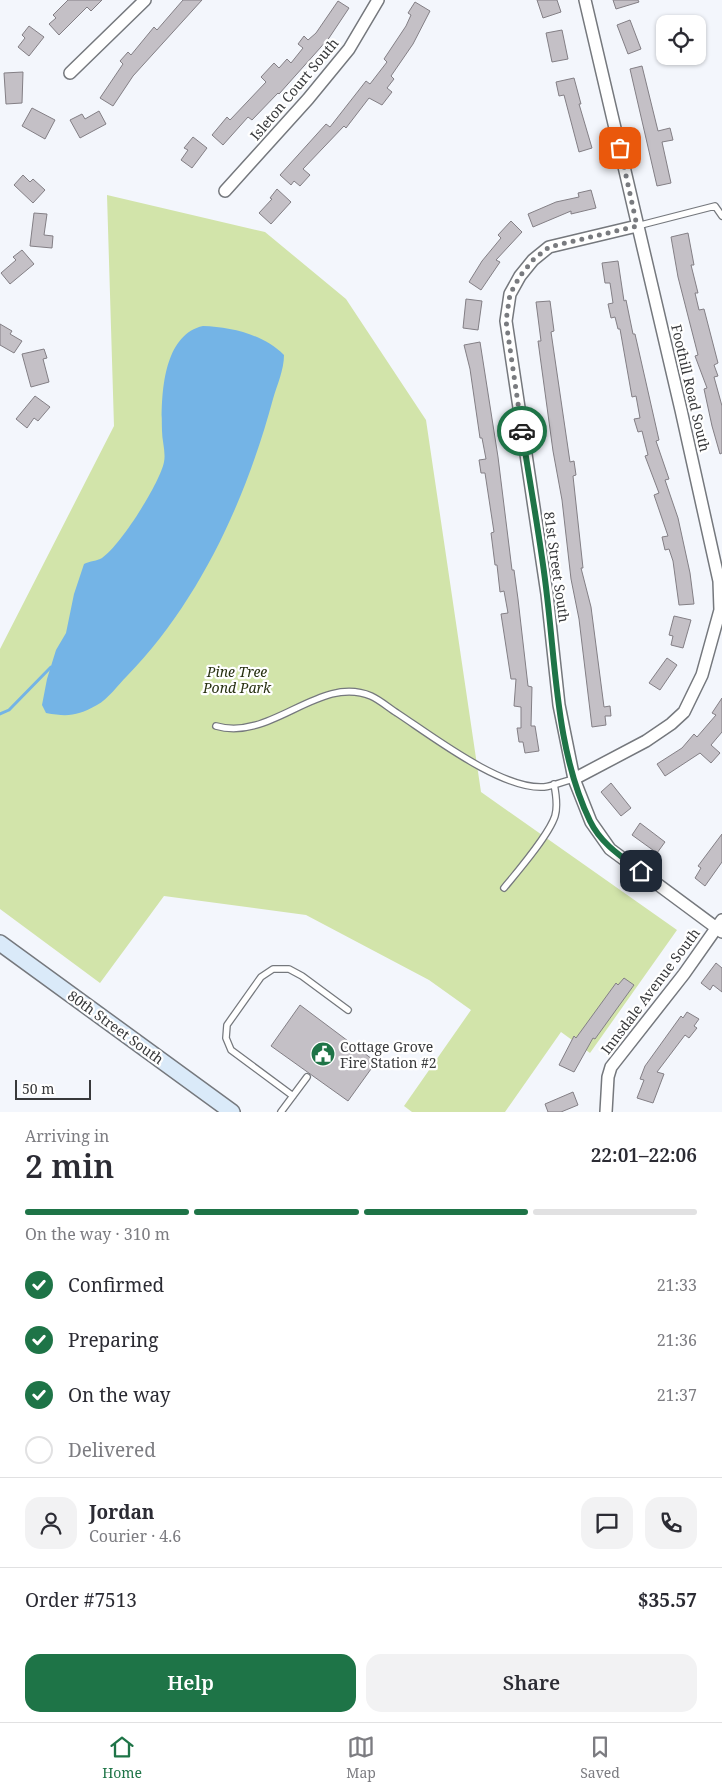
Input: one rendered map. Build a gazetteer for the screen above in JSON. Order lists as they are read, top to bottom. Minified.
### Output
{"streets":{"main road":["80th Street South"],"street":["Isleton Court South","Foothill Road South","81st Street South","Innsdale Avenue South"]},"crossings":[["Foothill Road South","81st Street South"],["81st Street South","Innsdale Avenue South"]],"parks":["Pine Tree Pond Park"],"places":{"public building":["Cottage Grove Fire Station #2"]},"scale_bar":"50 m","page":{"scale":"50 m","heading":["2 min","Arriving in","22:01–22:06"],"panel":["Jordan","Courier · 4.6","Order #7513","$35.57"],"bar":"On the way · 310 m","list":[["Confirmed","21:33"],["Preparing","21:36"],["On the way","21:37"],"Delivered"],"buttons":["Help","Share"],"tabs":["Home","Map","Saved"]}}
